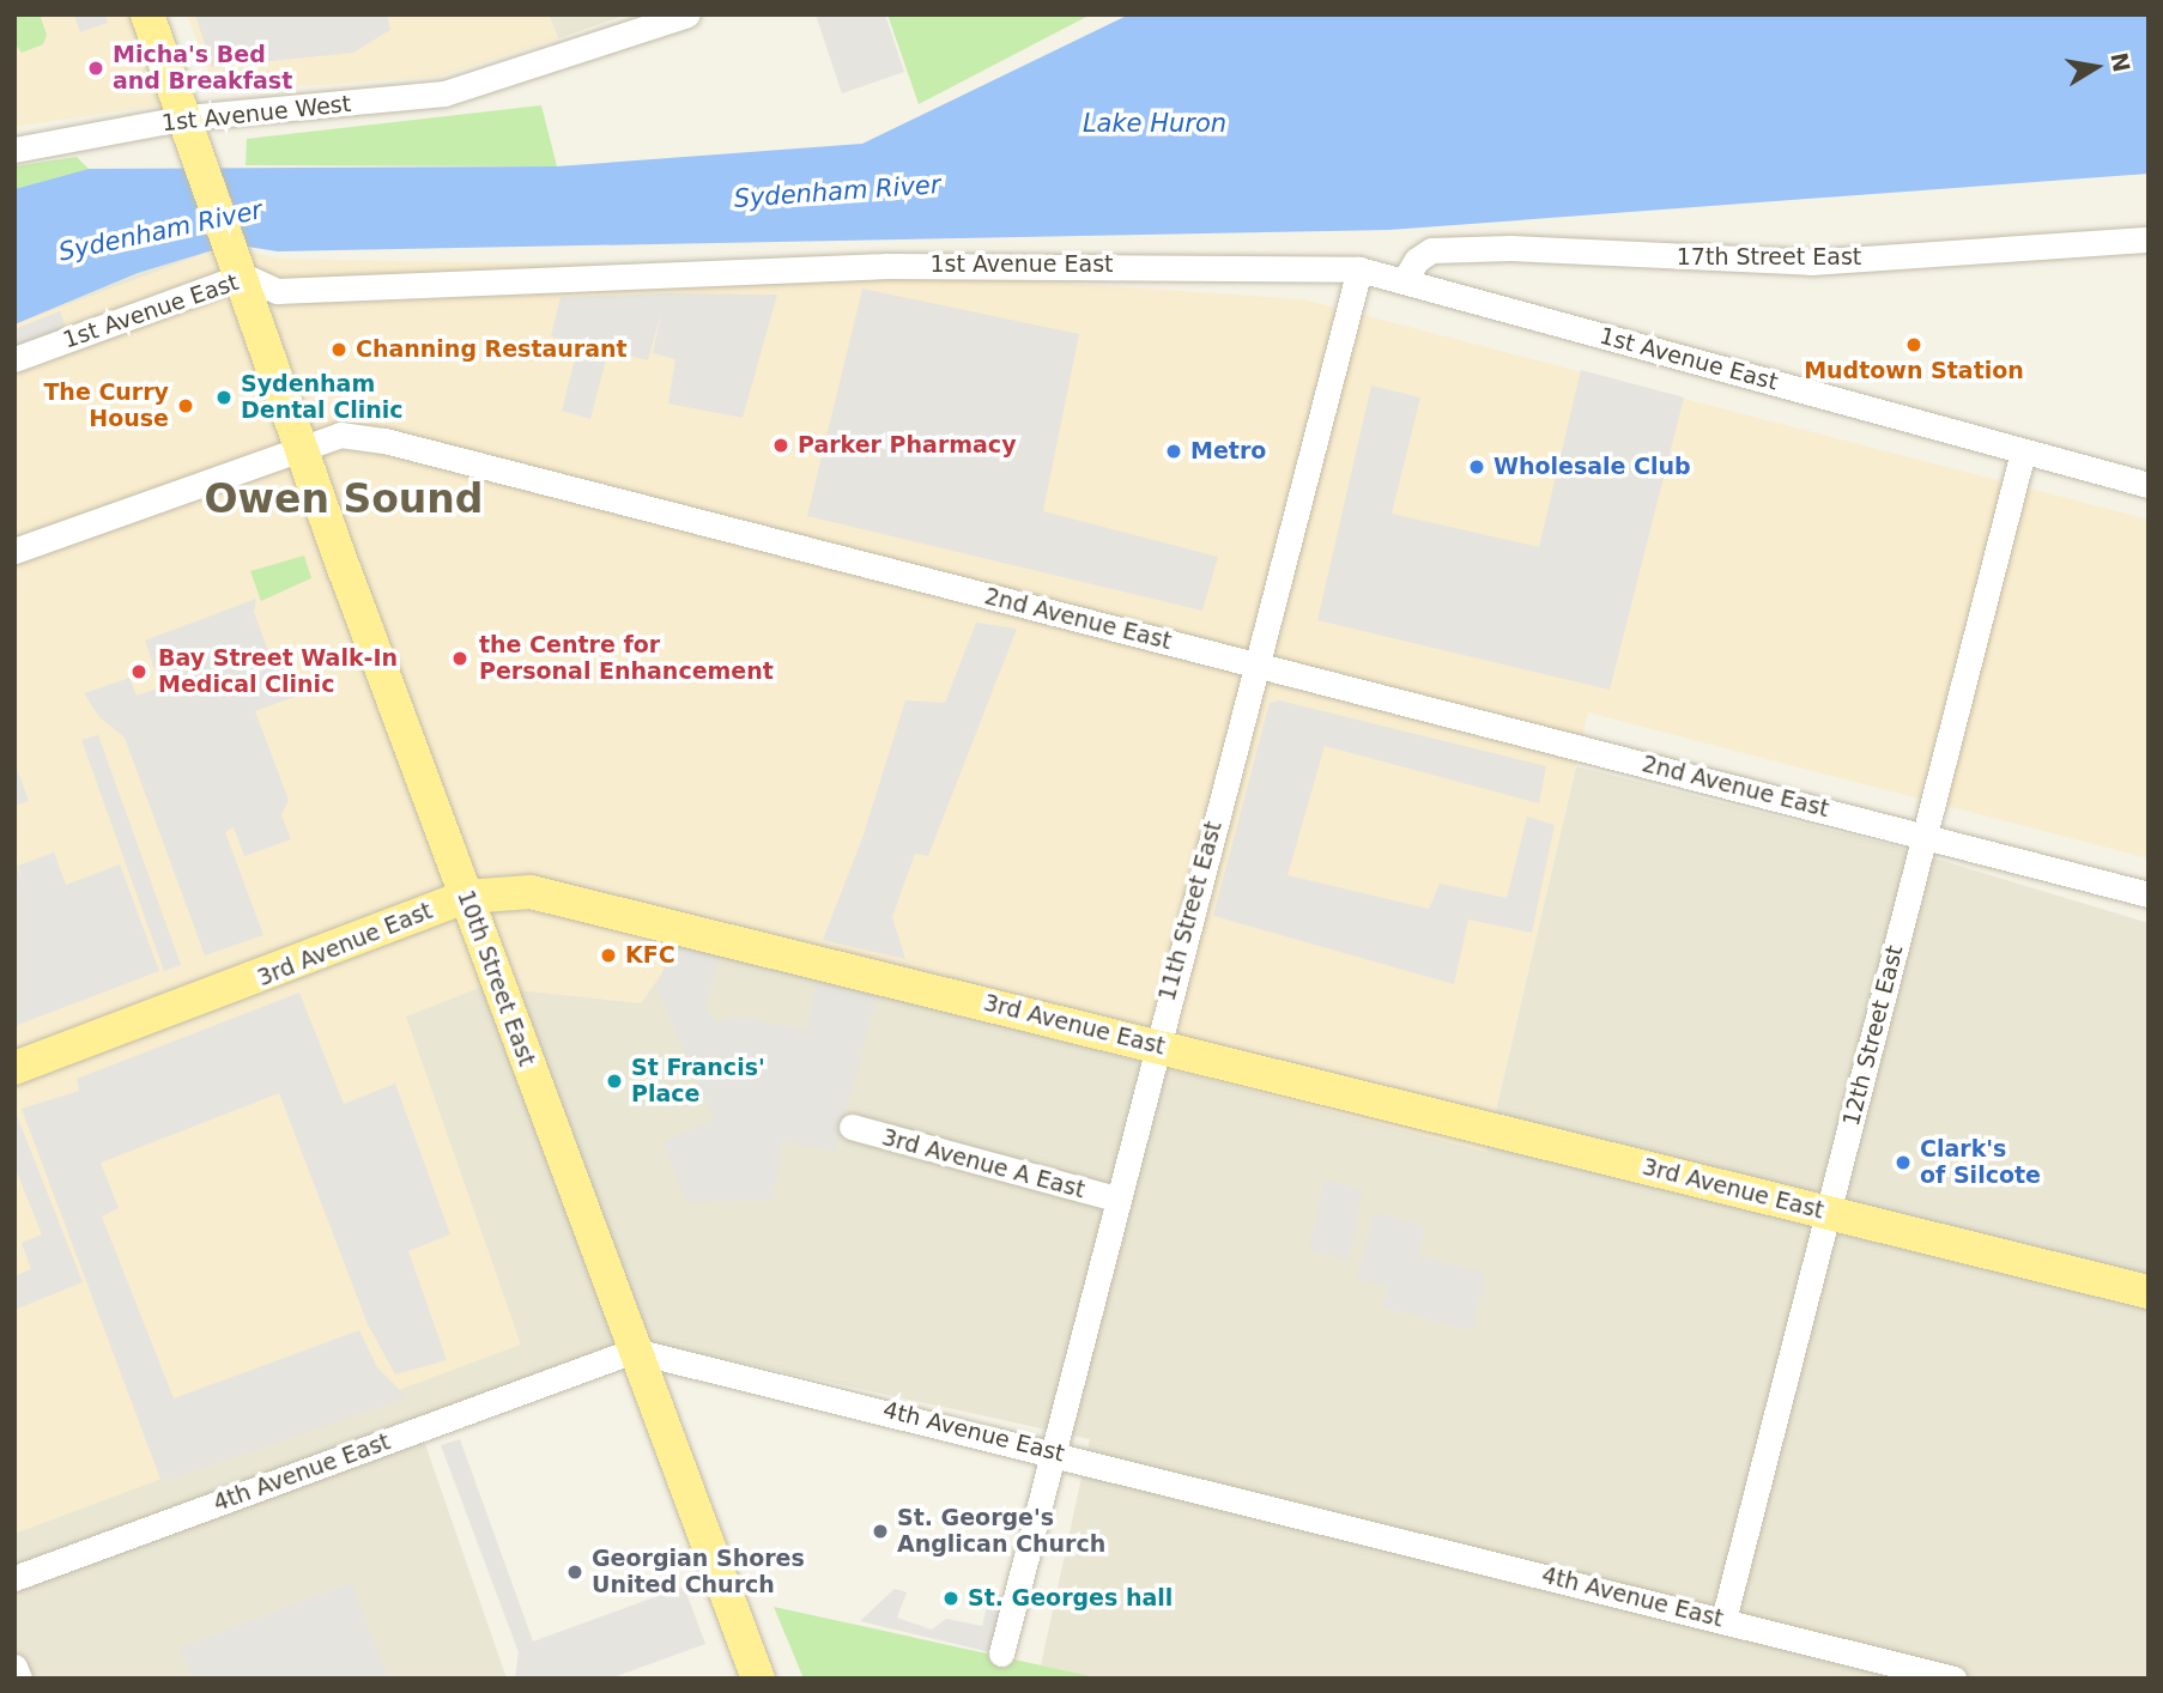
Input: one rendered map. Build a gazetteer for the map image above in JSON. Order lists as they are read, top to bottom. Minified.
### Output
{"streets":{"main road":["3rd Avenue East","10th Street East"],"street":["1st Avenue West","17th Street East","1st Avenue East","2nd Avenue East","11th Street East","12th Street East","3rd Avenue A East","4th Avenue East"]},"crossings":[["1st Avenue West","10th Street East"],["17th Street East","1st Avenue East"],["1st Avenue East","11th Street East"],["1st Avenue East","10th Street East"],["1st Avenue East","12th Street East"],["2nd Avenue East","11th Street East"],["2nd Avenue East","10th Street East"],["2nd Avenue East","12th Street East"],["11th Street East","3rd Avenue East"],["11th Street East","3rd Avenue A East"],["11th Street East","4th Avenue East"],["3rd Avenue East","10th Street East"],["3rd Avenue East","12th Street East"],["10th Street East","4th Avenue East"],["12th Street East","4th Avenue East"]],"districts":["Owen Sound"],"water":["Lake Huron","Sydenham River"],"places":["Micha's Bed and Breakfast","Mudtown Station","Channing Restaurant","Sydenham Dental Clinic","The Curry House","Parker Pharmacy","Metro","Wholesale Club","the Centre for Personal Enhancement","Bay Street Walk-In Medical Clinic","KFC","St Francis' Place","Clark's of Silcote","St. George's Anglican Church","Georgian Shores United Church","St. Georges hall"],"north":"right"}
